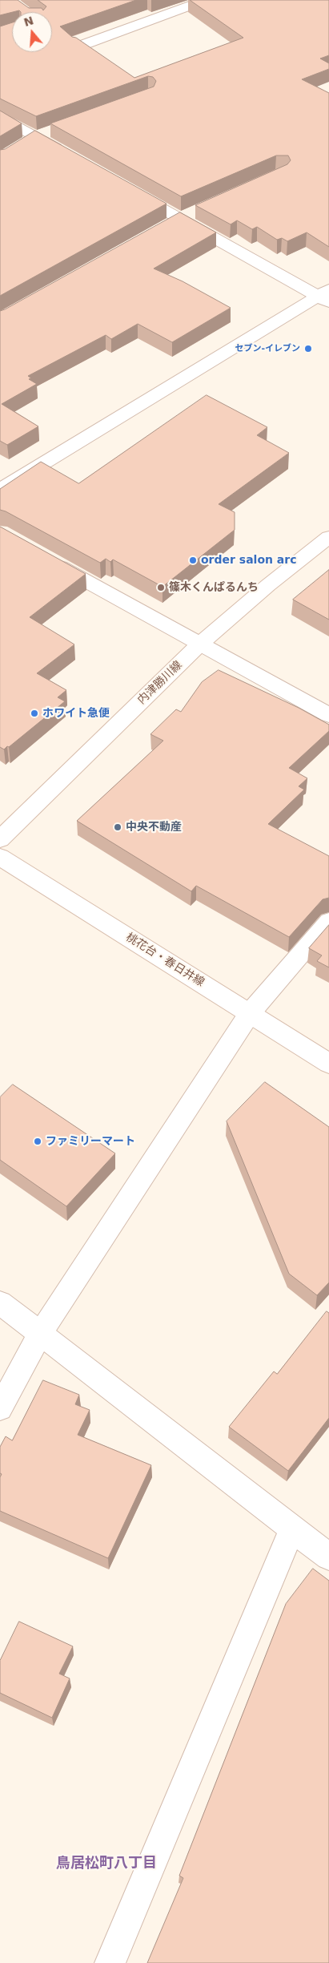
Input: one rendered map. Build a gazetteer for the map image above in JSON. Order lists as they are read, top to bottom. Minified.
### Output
{"streets":{"street":["内津勝川線","桃花台・春日井線"]},"districts":["鳥居松町八丁目"],"places":["セブン-イレブン","order salon arc","篠木くんぱるんち","ホワイト急便","中央不動産","ファミリーマート"],"north":"top"}
